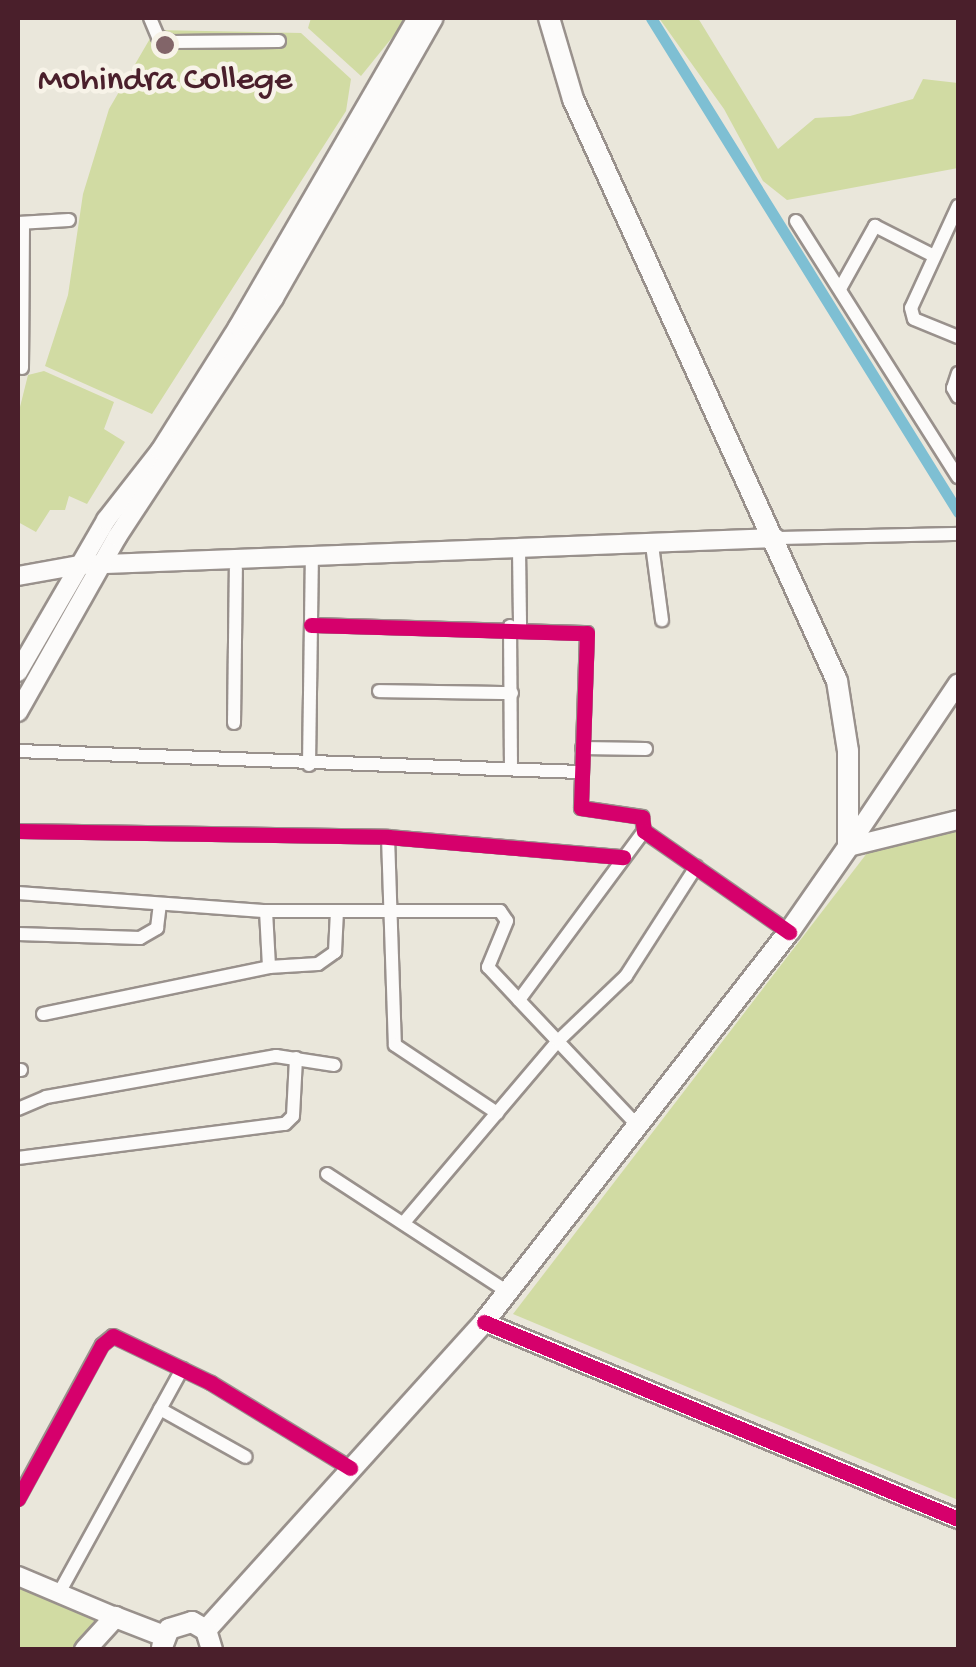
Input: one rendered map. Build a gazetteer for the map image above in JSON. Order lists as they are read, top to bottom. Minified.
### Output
{"places":["Mohindra College"]}
